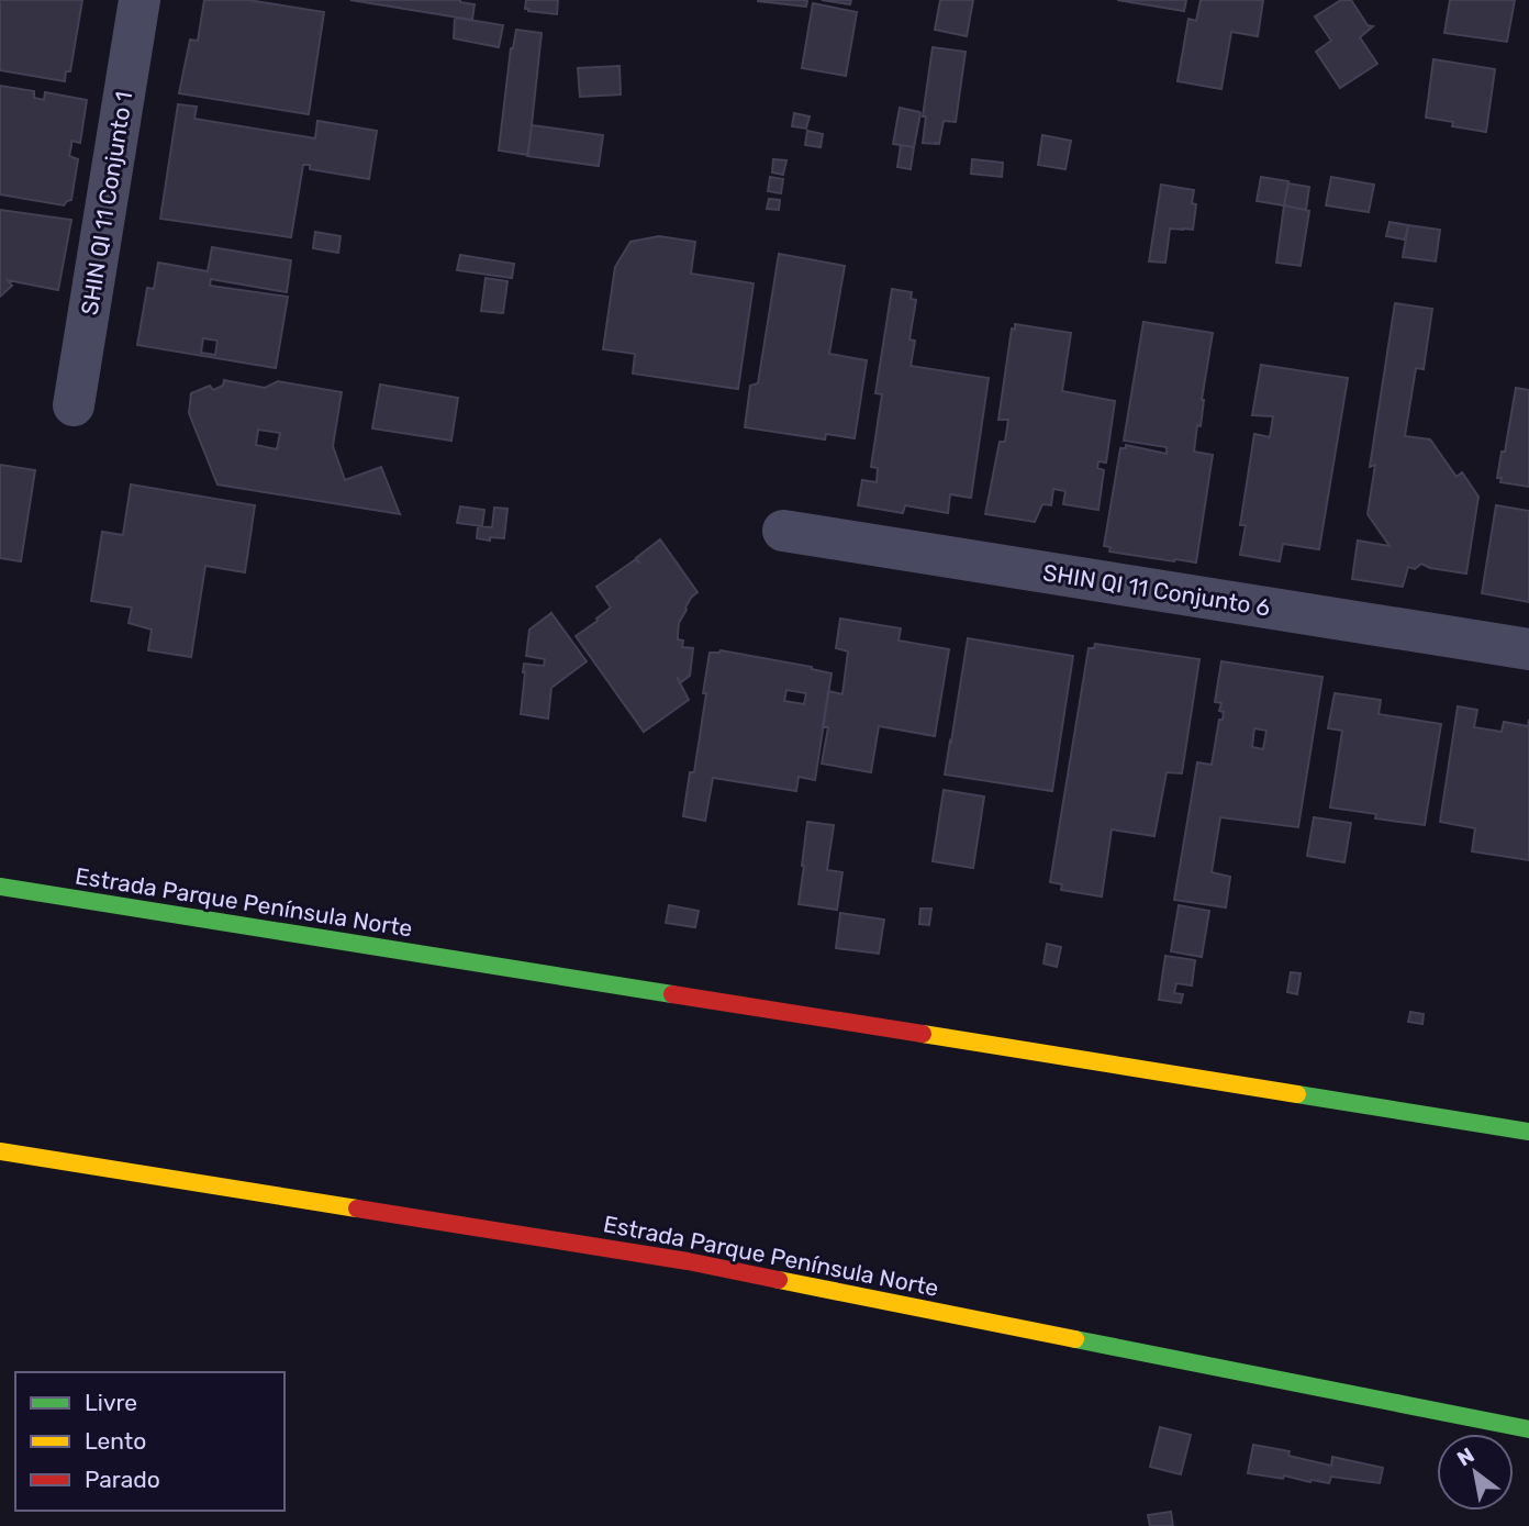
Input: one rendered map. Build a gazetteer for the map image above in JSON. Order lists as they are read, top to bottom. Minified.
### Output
{"streets":{"main road":["Estrada Parque Península Norte"],"street":["SHIN QI 11 Conjunto 1","SHIN QI 11 Conjunto 6"]},"legend":["Livre","Lento","Parado"],"north":"top left"}
